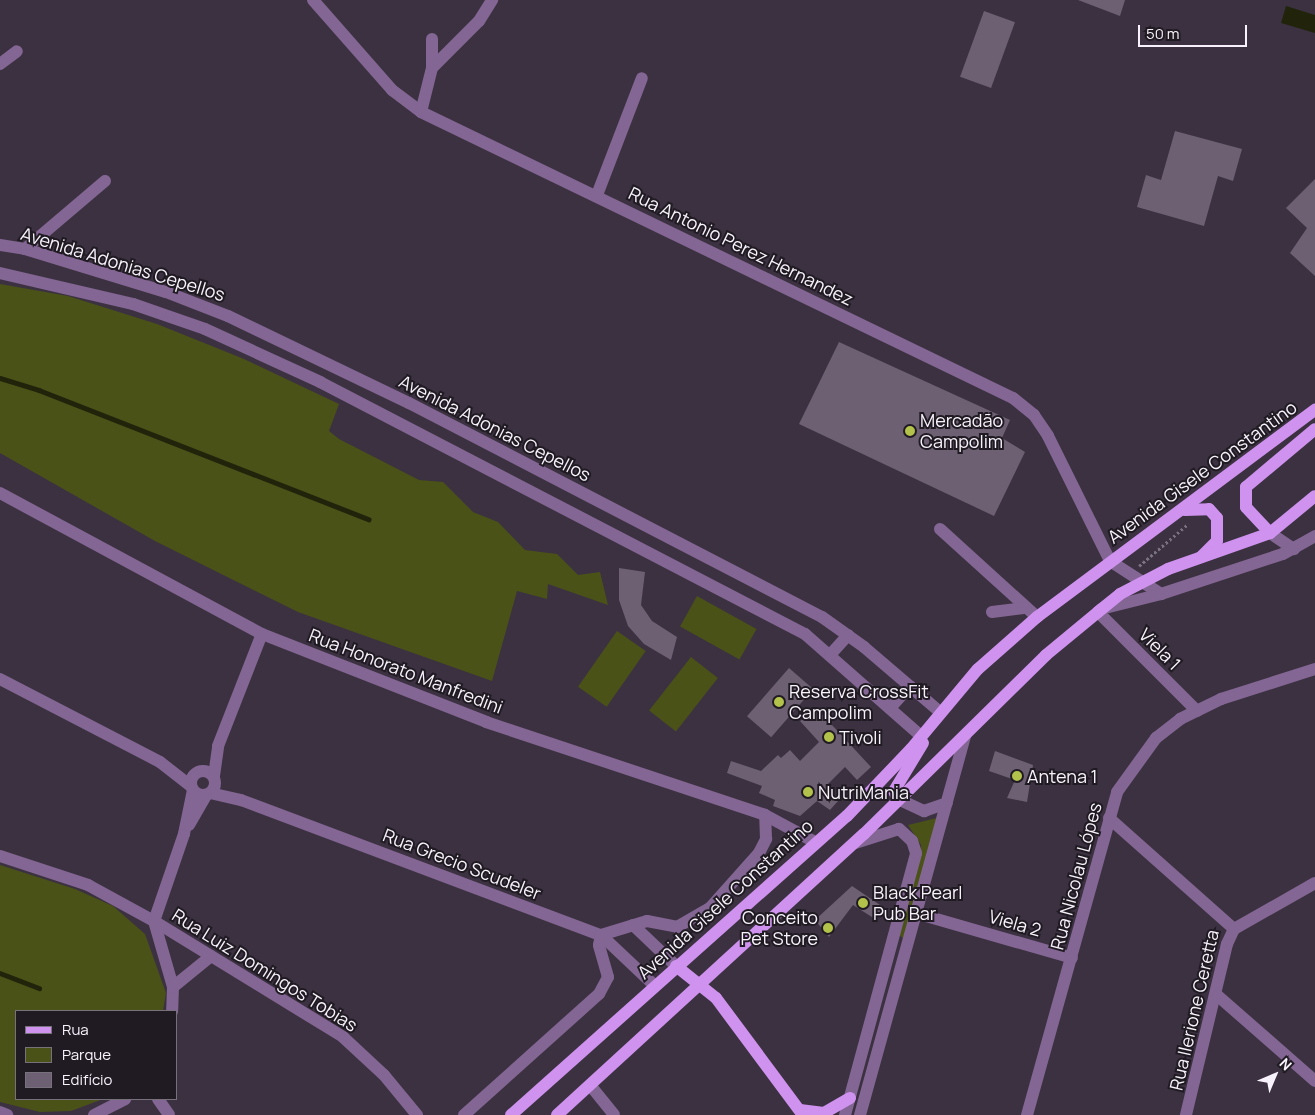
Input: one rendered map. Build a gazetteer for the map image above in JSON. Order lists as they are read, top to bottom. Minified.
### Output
{"streets":{"main road":["Avenida Gisele Constantino"],"street":["Rua Antonio Perez Hernandez","Avenida Adonias Cepellos","Viela 1","Rua Honorato Manfredini","Rua Grecio Scudeler","Rua Nicolau Lópes","Viela 2","Rua Luiz Domingos Tobias","Rua Ilerione Ceretta"]},"crossings":[["Rua Antonio Perez Hernandez","Avenida Gisele Constantino"],["Avenida Adonias Cepellos","Avenida Gisele Constantino"],["Avenida Gisele Constantino","Rua Honorato Manfredini"],["Avenida Gisele Constantino","Rua Grecio Scudeler"],["Viela 1","Rua Nicolau Lópes"],["Rua Nicolau Lópes","Viela 2"],["Rua Nicolau Lópes","Rua Ilerione Ceretta"]],"places":["Mercadão Campolim","Reserva CrossFit Campolim","Tivoli","Antena 1","NutriMania","Black Pearl Pub Bar","Conceito Pet Store"],"legend":["Rua","Parque","Edifício"],"scale_bar":"50 m","north":"top right"}
